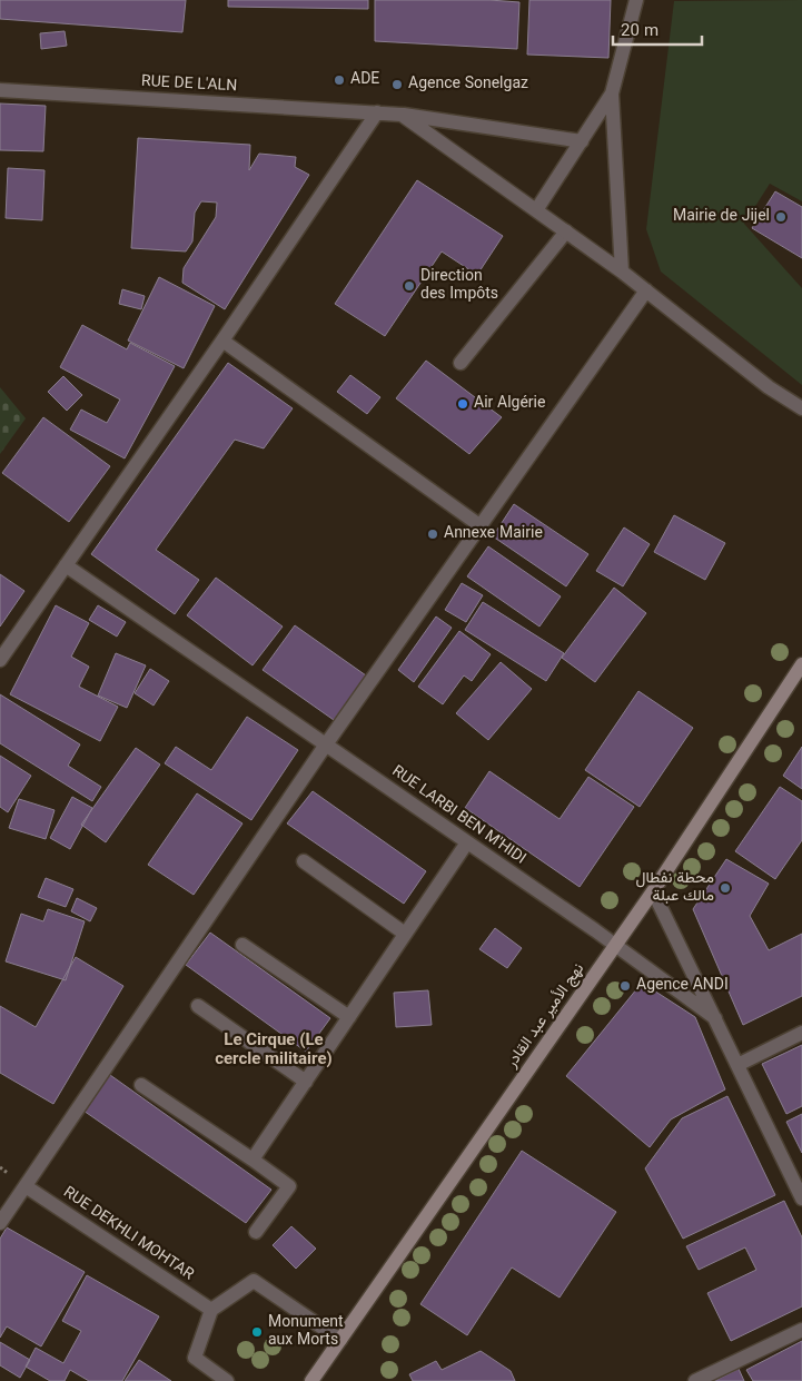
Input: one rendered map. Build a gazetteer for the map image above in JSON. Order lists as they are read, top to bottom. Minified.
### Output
{"streets":{"main road":["نهج الأمير عبد القادر"],"street":["RUE DE L'ALN","RUE LARBI BEN M'HIDI","RUE DEKHLI MOHTAR"]},"crossings":[["RUE LARBI BEN M'HIDI","نهج الأمير عبد القادر"]],"districts":["Le Cirque (Le cercle militaire)"],"places":["ADE","Agence Sonelgaz","Mairie de Jijel","Direction des Impôts","Air Algérie","Annexe Mairie","محطة نفطال مالك عبلة","Agence ANDI","Monument aux Morts"],"scale_bar":"20 m"}
